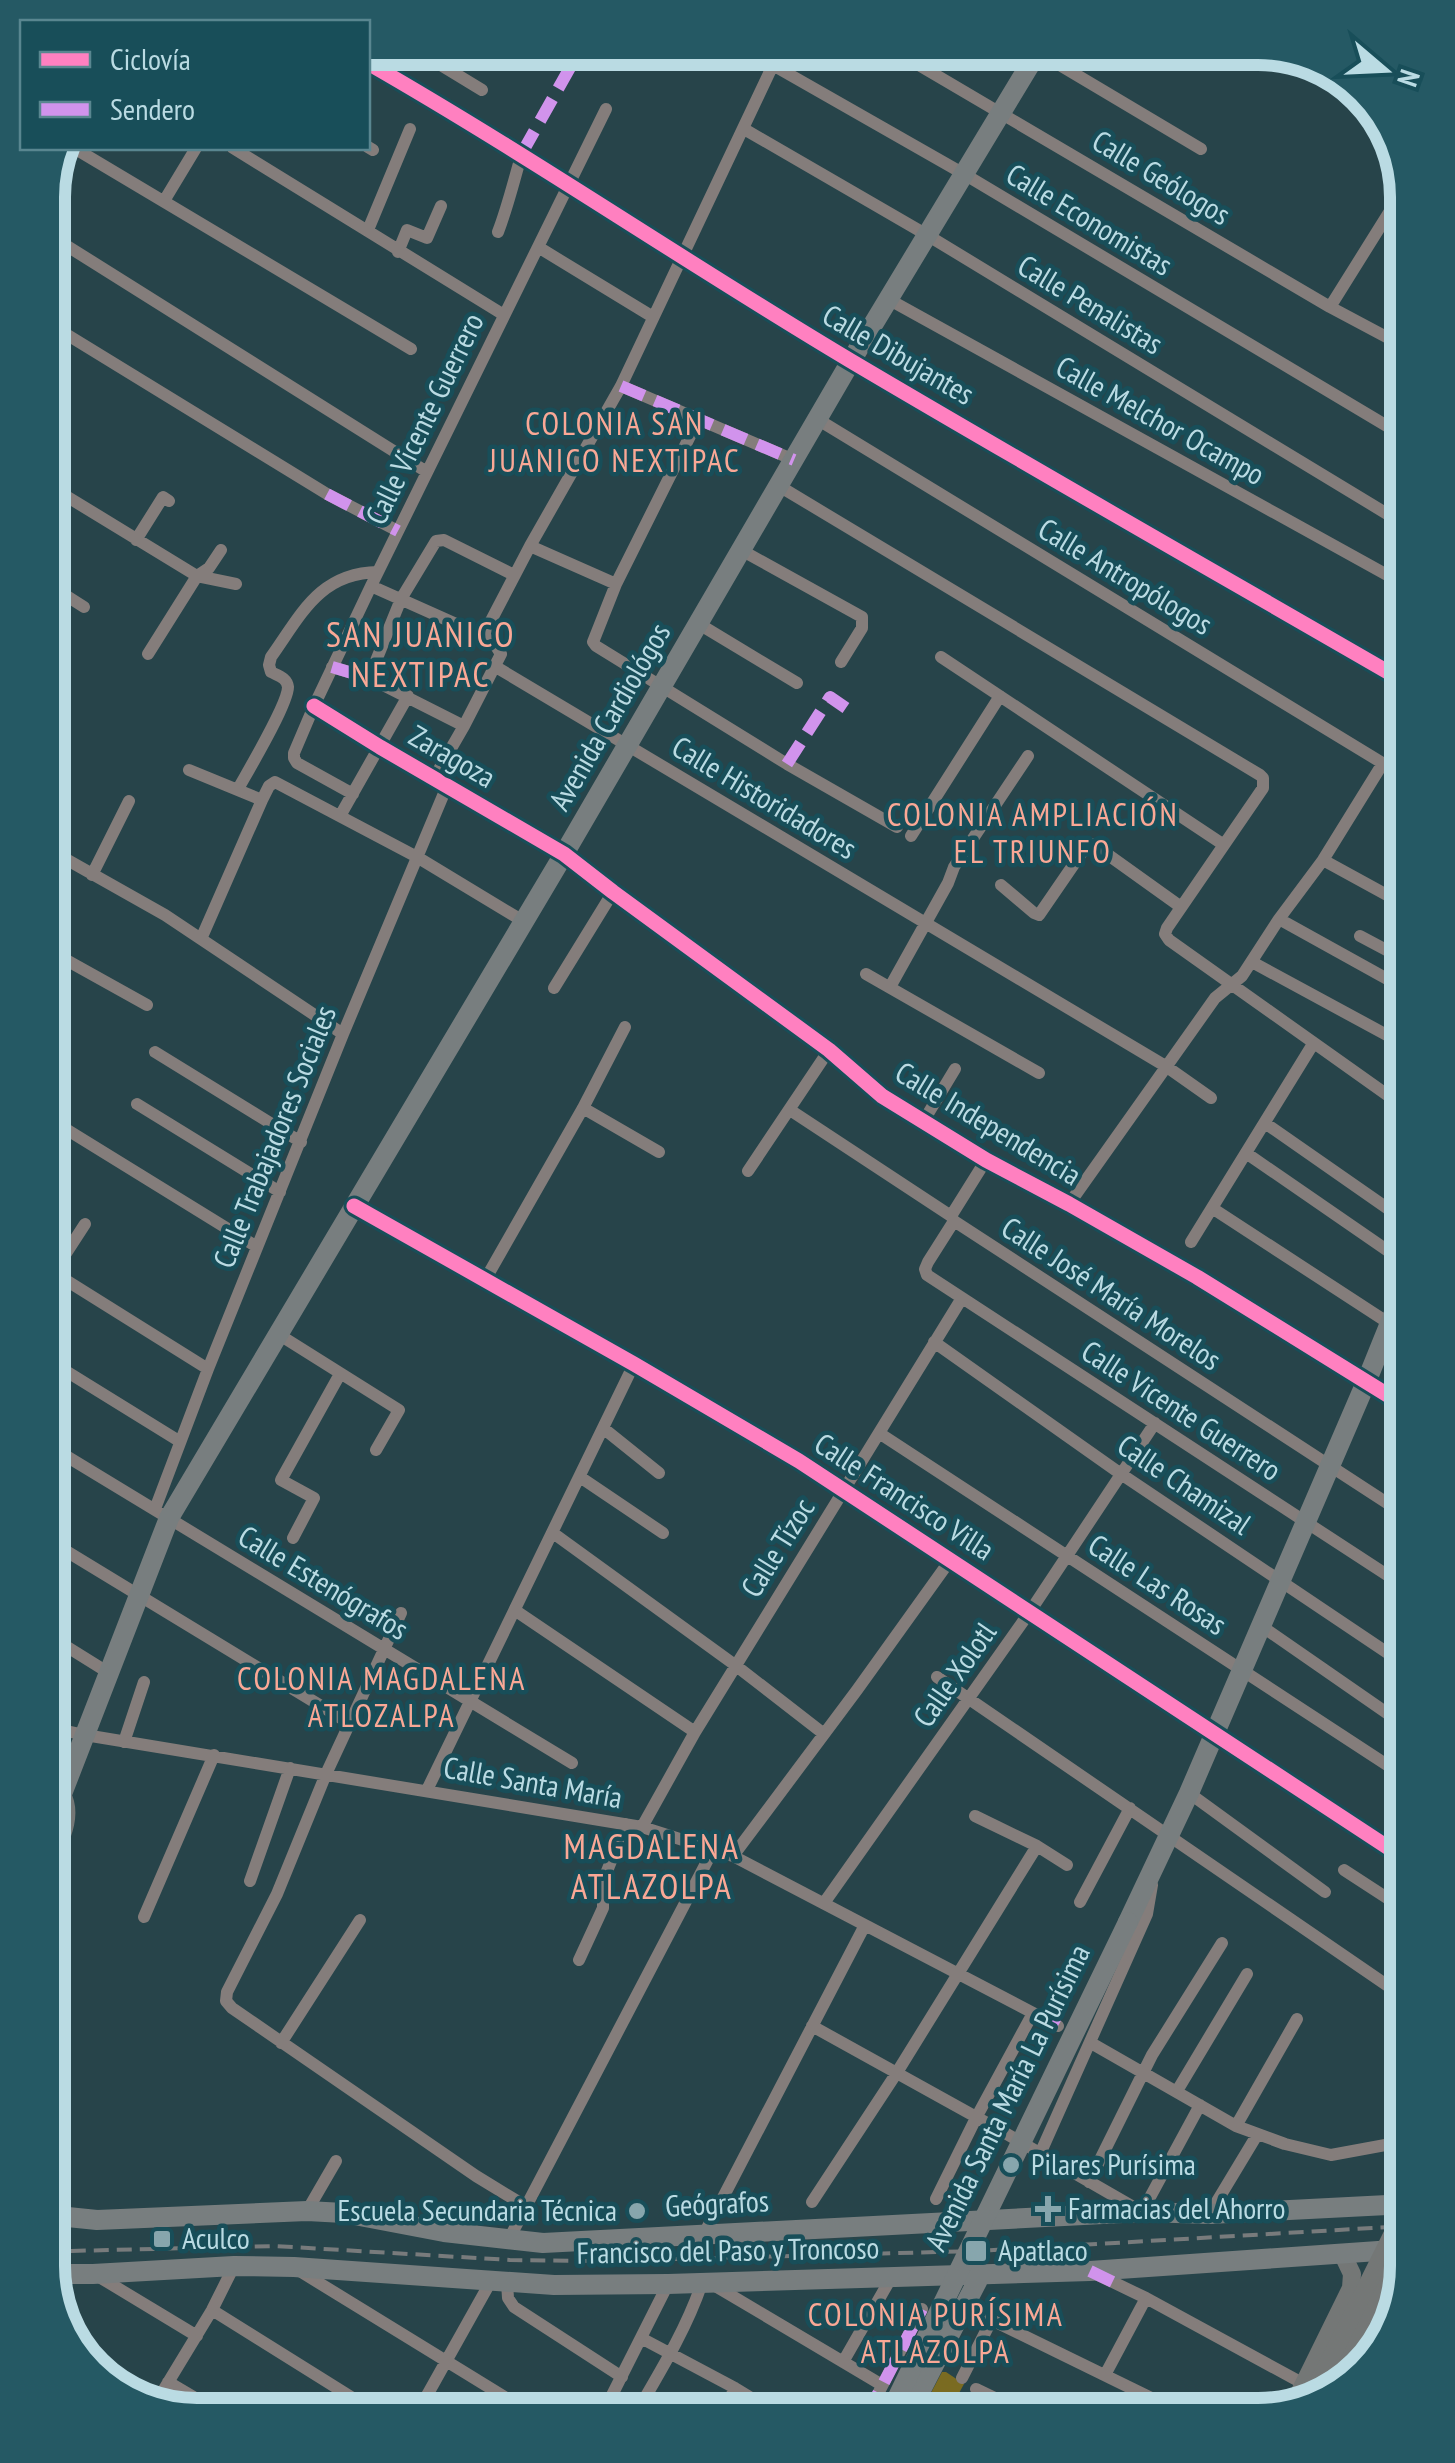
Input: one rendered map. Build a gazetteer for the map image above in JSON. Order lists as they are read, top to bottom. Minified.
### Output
{"streets":{"main road":["Avenida Cardiológos","Avenida Santa María La Purísima","Geógrafos","Francisco del Paso y Troncoso"],"street":["Calle Geólogos","Calle Economistas","Calle Penalistas","Calle Dibujantes","Calle Vicente Guerrero","Calle Melchor Ocampo","Calle Antropólogos","Zaragoza","Calle Historidadores","Calle Independencia","Calle Trabajadores Sociales","Calle José María Morelos","Calle Chamizal","Calle Francisco Villa","Calle Tízoc","Calle Estenógrafos","Calle Las Rosas","Calle Xolotl","Calle Santa María"]},"crossings":[["Calle Geólogos","Avenida Cardiológos"],["Calle Economistas","Avenida Cardiológos"],["Calle Penalistas","Avenida Cardiológos"],["Calle Dibujantes","Calle Vicente Guerrero"],["Calle Dibujantes","Avenida Cardiológos"],["Calle Vicente Guerrero","Zaragoza"],["Calle Vicente Guerrero","Calle José María Morelos"],["Calle Vicente Guerrero","Calle Tízoc"],["Calle Vicente Guerrero","Calle Xolotl"],["Calle Vicente Guerrero","Avenida Santa María La Purísima"],["Calle Melchor Ocampo","Avenida Cardiológos"],["Calle Antropólogos","Avenida Cardiológos"],["Avenida Cardiológos","Zaragoza"],["Avenida Cardiológos","Calle Historidadores"],["Avenida Cardiológos","Calle Independencia"],["Avenida Cardiológos","Calle Trabajadores Sociales"],["Avenida Cardiológos","Calle Francisco Villa"],["Avenida Cardiológos","Calle Estenógrafos"],["Avenida Cardiológos","Calle Santa María"],["Zaragoza","Calle Independencia"],["Zaragoza","Calle Trabajadores Sociales"],["Calle Independencia","Avenida Santa María La Purísima"],["Calle Trabajadores Sociales","Calle Estenógrafos"],["Calle José María Morelos","Avenida Santa María La Purísima"],["Calle Chamizal","Calle Tízoc"],["Calle Chamizal","Calle Xolotl"],["Calle Chamizal","Avenida Santa María La Purísima"],["Calle Francisco Villa","Calle Tízoc"],["Calle Francisco Villa","Calle Xolotl"],["Calle Francisco Villa","Avenida Santa María La Purísima"],["Calle Tízoc","Calle Las Rosas"],["Calle Tízoc","Calle Santa María"],["Calle Las Rosas","Calle Xolotl"],["Calle Las Rosas","Avenida Santa María La Purísima"],["Calle Xolotl","Calle Santa María"]],"districts":["COLONIA SAN JUANICO NEXTIPAC","SAN JUANICO NEXTIPAC","COLONIA AMPLIACIÓN EL TRIUNFO","COLONIA MAGDALENA ATLOZALPA","MAGDALENA ATLAZOLPA","COLONIA PURÍSIMA ATLAZOLPA"],"places":{"other":["Pilares Purísima","Escuela Secundaria Técnica"],"health":["Farmacias del Ahorro"],"transit":["Aculco","Apatlaco"]},"legend":["Ciclovía","Sendero"],"north":"right"}
